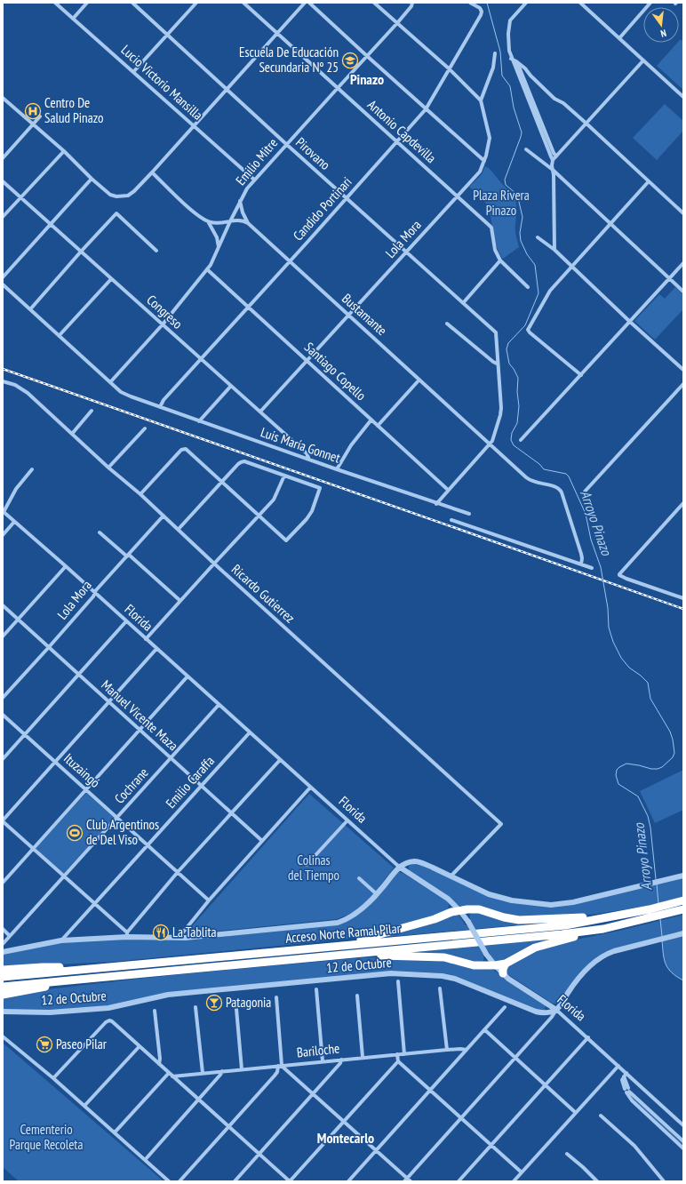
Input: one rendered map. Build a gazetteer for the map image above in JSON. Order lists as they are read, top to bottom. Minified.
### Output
{"streets":{"highway":["Acceso Norte Ramal Pilar"],"street":["Lucio Victorio Mansilla","Antonio Capdevilla","Pirovano","Emilio Mitre","Candido Portinari","Lola Mora","Congreso","Bustamante","Santiago Copello","Luis María Gonnet","Ricardo Gutierrez","Florida","Manuel Vicente Maza","Ituzaingó","Emilio Caraffa","Cochrane","12 de Octubre","Bariloche"]},"crossings":[["Lucio Victorio Mansilla","Emilio Mitre"],["Antonio Capdevilla","Emilio Mitre"],["Antonio Capdevilla","Candido Portinari"],["Antonio Capdevilla","Lola Mora"],["Pirovano","Emilio Mitre"],["Pirovano","Candido Portinari"],["Pirovano","Lola Mora"],["Emilio Mitre","Congreso"],["Emilio Mitre","Santiago Copello"],["Emilio Mitre","Luis María Gonnet"],["Candido Portinari","Congreso"],["Candido Portinari","Bustamante"],["Candido Portinari","Santiago Copello"],["Candido Portinari","Luis María Gonnet"],["Lola Mora","Congreso"],["Lola Mora","Bustamante"],["Lola Mora","Santiago Copello"],["Lola Mora","Ricardo Gutierrez"],["Lola Mora","Florida"],["Lola Mora","Manuel Vicente Maza"],["Congreso","Luis María Gonnet"],["Florida","Emilio Caraffa"],["Florida","Cochrane"],["Florida","12 de Octubre"],["Manuel Vicente Maza","Emilio Caraffa"],["Manuel Vicente Maza","Cochrane"],["Ituzaingó","Emilio Caraffa"],["Ituzaingó","Cochrane"]],"districts":["Pinazo","Montecarlo"],"water":["Arroyo Pinazo"],"parks":["Plaza Rivera Pinazo","Colinas del Tiempo","Cementerio Parque Recoleta"],"places":{"school or university":["Escuela De Educación Secundaria Nº 25"],"hospital":["Centro De Salud Pinazo"],"sports":["Club Argentinos de Del Viso"],"restaurant":["La Tablita"],"bar":["Patagonia"],"supermarket":["Paseo Pilar"]},"north":"bottom"}
